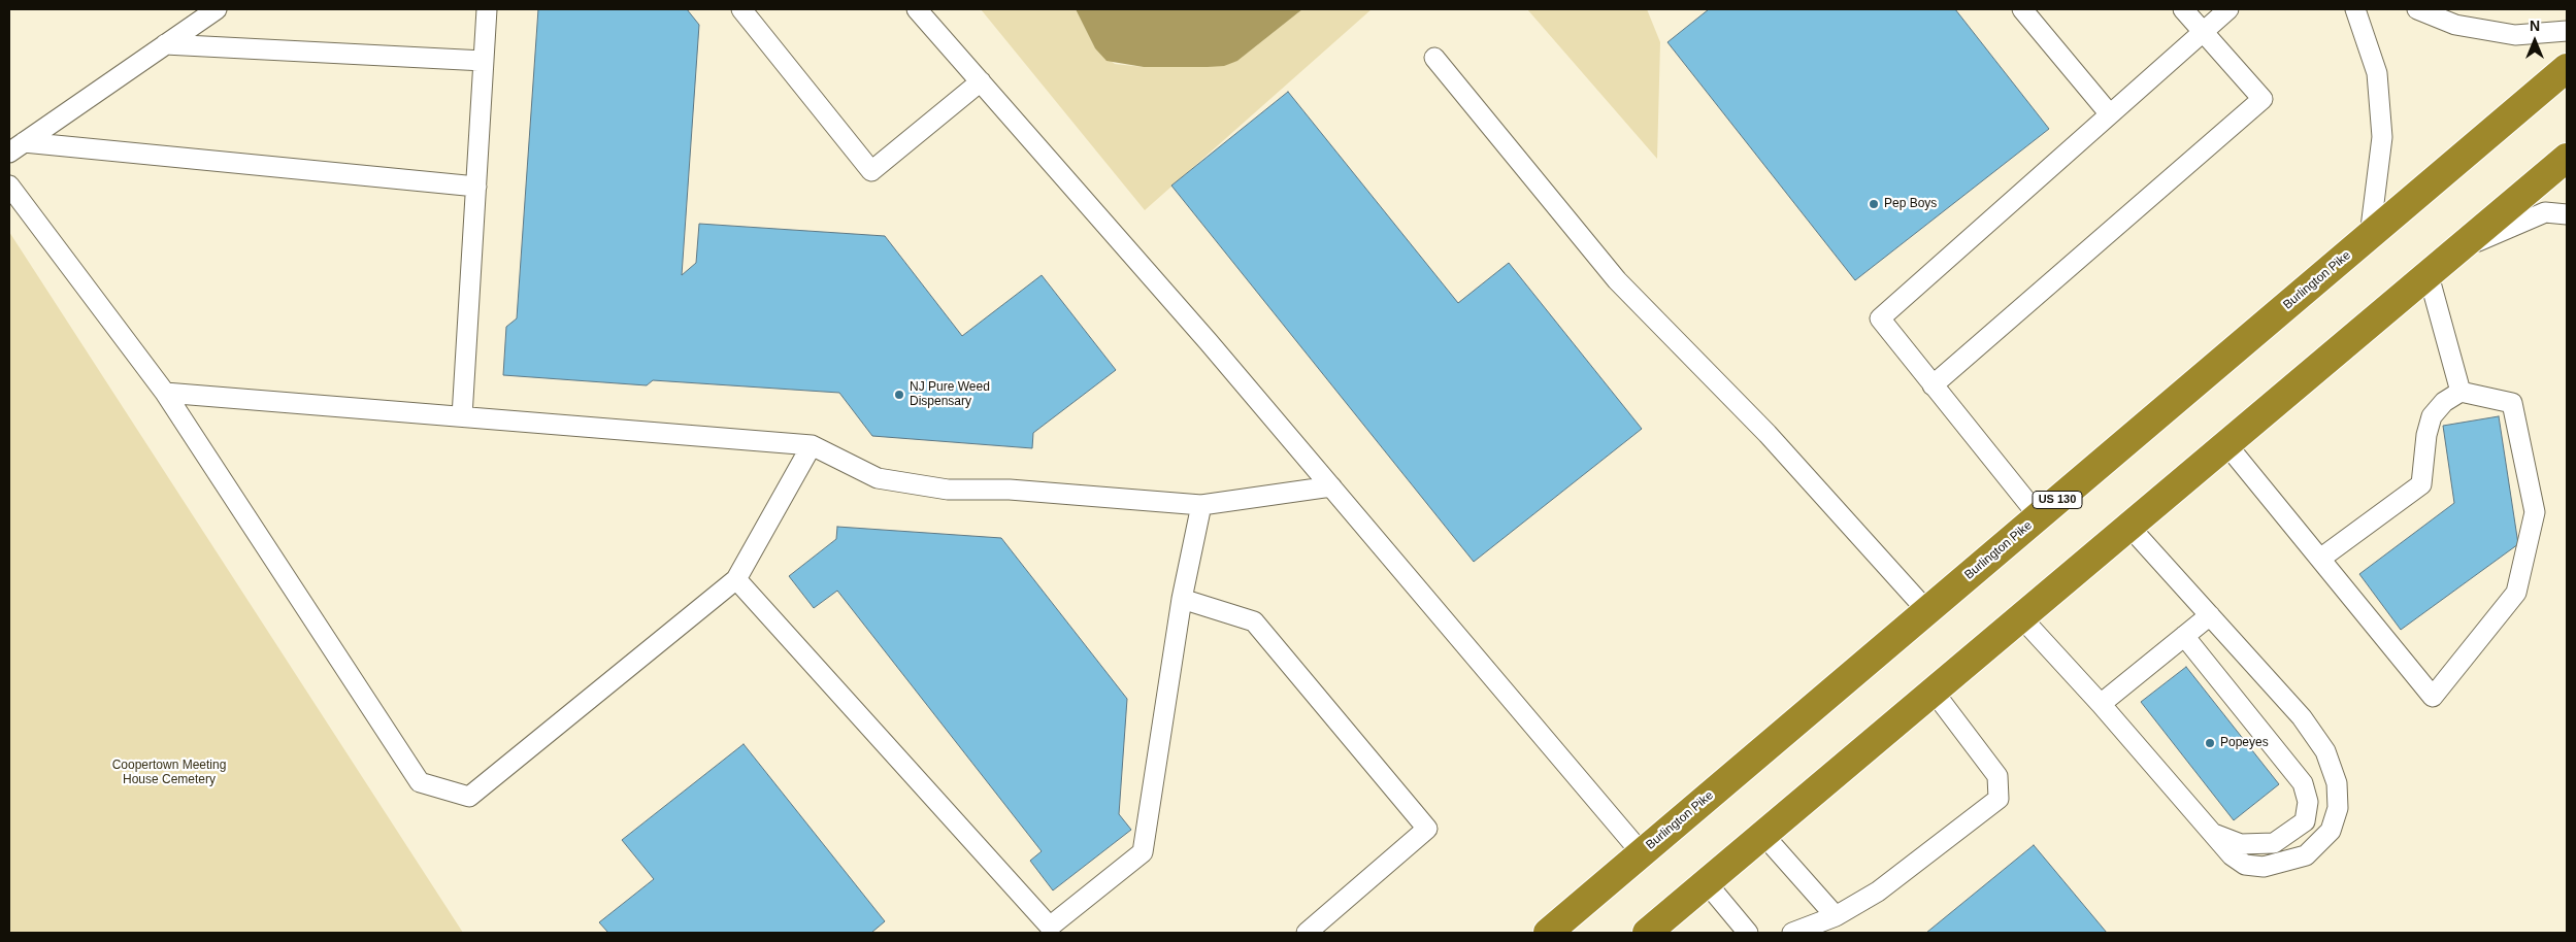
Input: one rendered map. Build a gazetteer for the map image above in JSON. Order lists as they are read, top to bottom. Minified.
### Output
{"streets":{"highway":["Burlington Pike","US 130"]},"parks":["Coopertown Meeting House Cemetery"],"places":["Pep Boys","NJ Pure Weed Dispensary","Popeyes"],"north":"top"}
